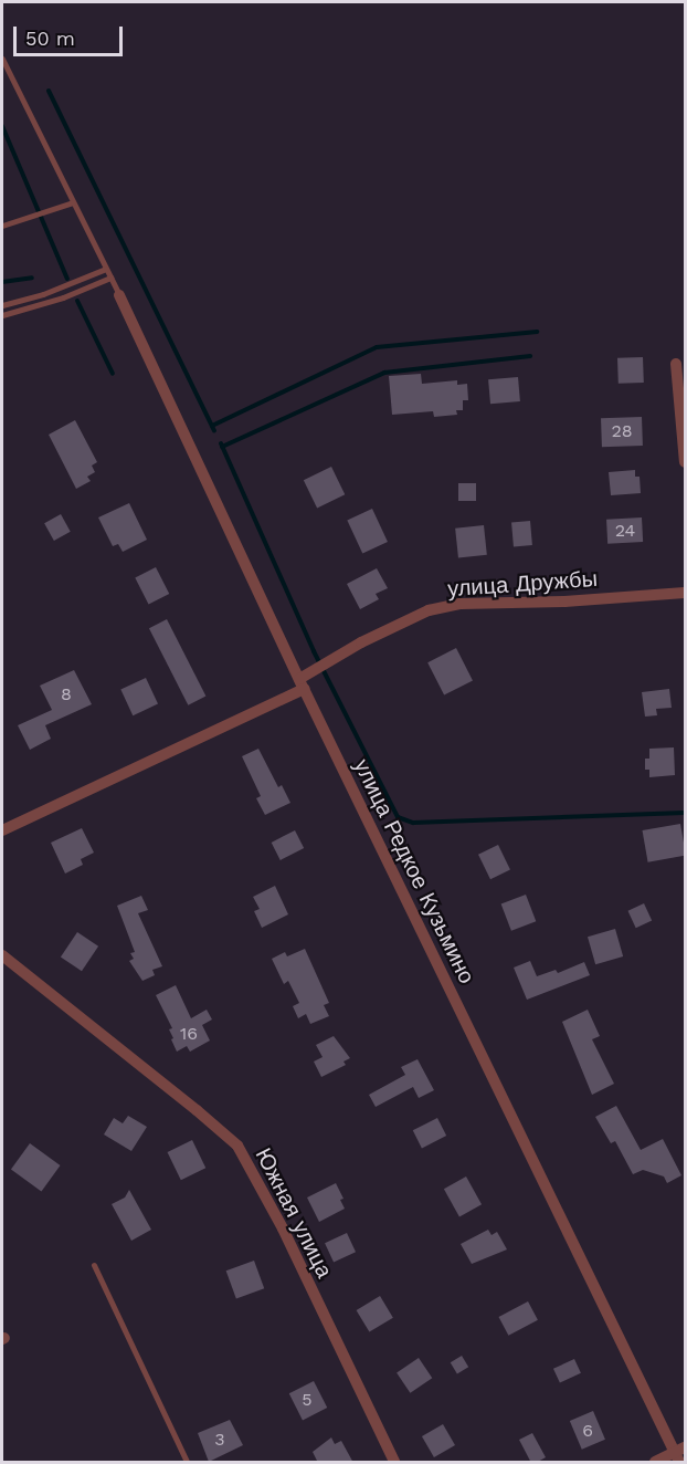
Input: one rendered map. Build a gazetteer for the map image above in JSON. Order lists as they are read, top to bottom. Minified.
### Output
{"streets":{"street":["улица Дружбы","улица Редкое Кузьмино","Южная улица"]},"crossings":[["улица Дружбы","улица Редкое Кузьмино"]],"house_numbers":["28","24","8","16","5","6","3"],"scale_bar":"50 m"}
